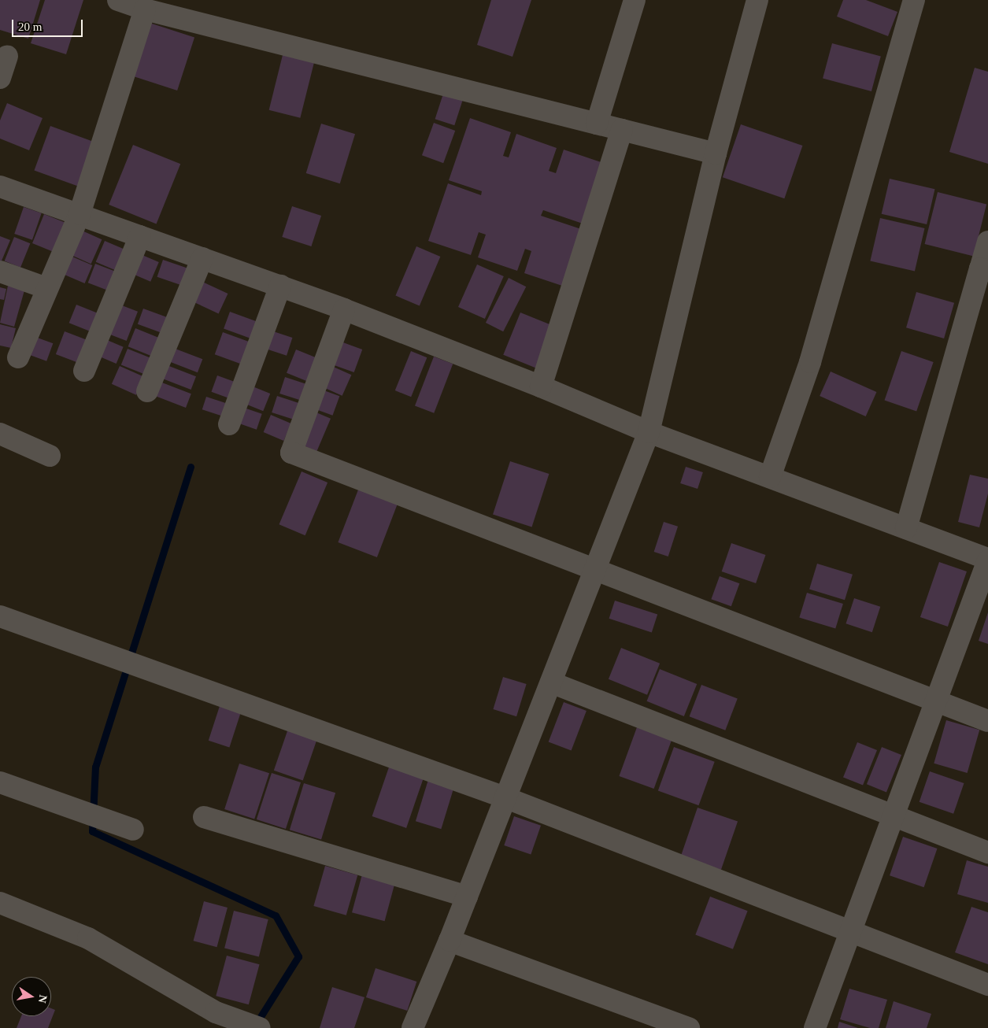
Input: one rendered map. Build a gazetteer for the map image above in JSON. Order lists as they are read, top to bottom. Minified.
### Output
{"scale_bar":"20 m","north":"right"}
